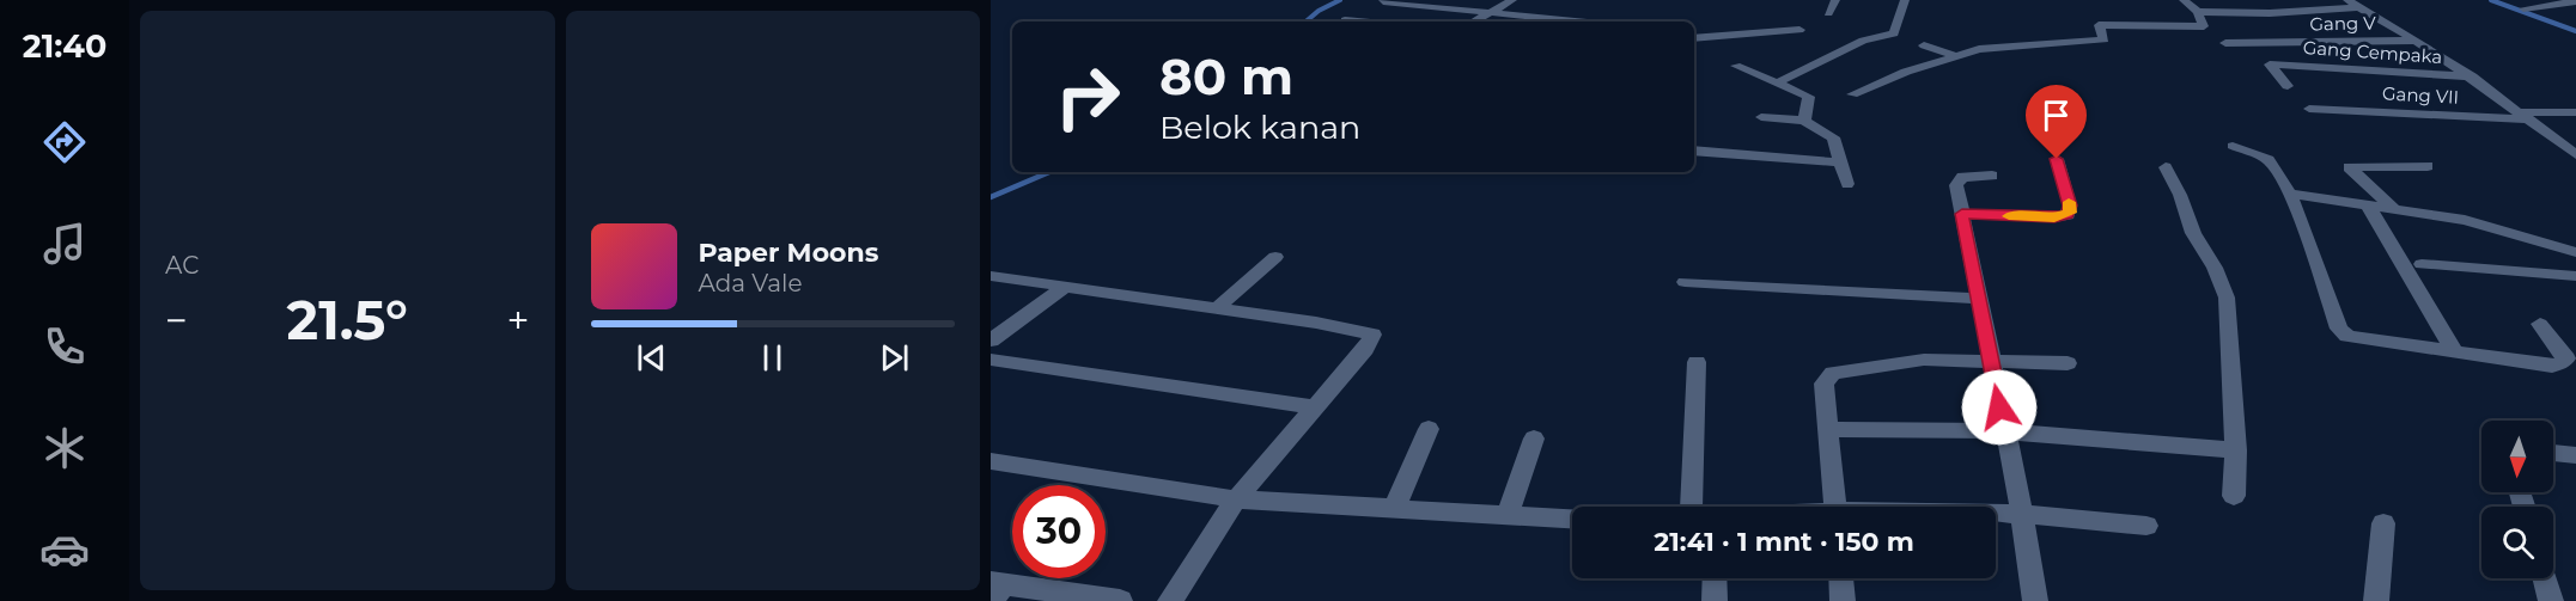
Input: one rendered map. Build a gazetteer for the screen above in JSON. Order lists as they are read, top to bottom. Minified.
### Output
{"streets":{"street":["Gang V","Gang Cempaka","Gang VII"]},"north":"bottom","page":{"tabs":"21:40","tile":"AC","turn":["80 m","Belok kanan"],"song":["Paper Moons","Ada Vale"],"heat":["−","21.5°","+"],"limit":"30","trip":"21:41 · 1 mnt · 150 m"}}
